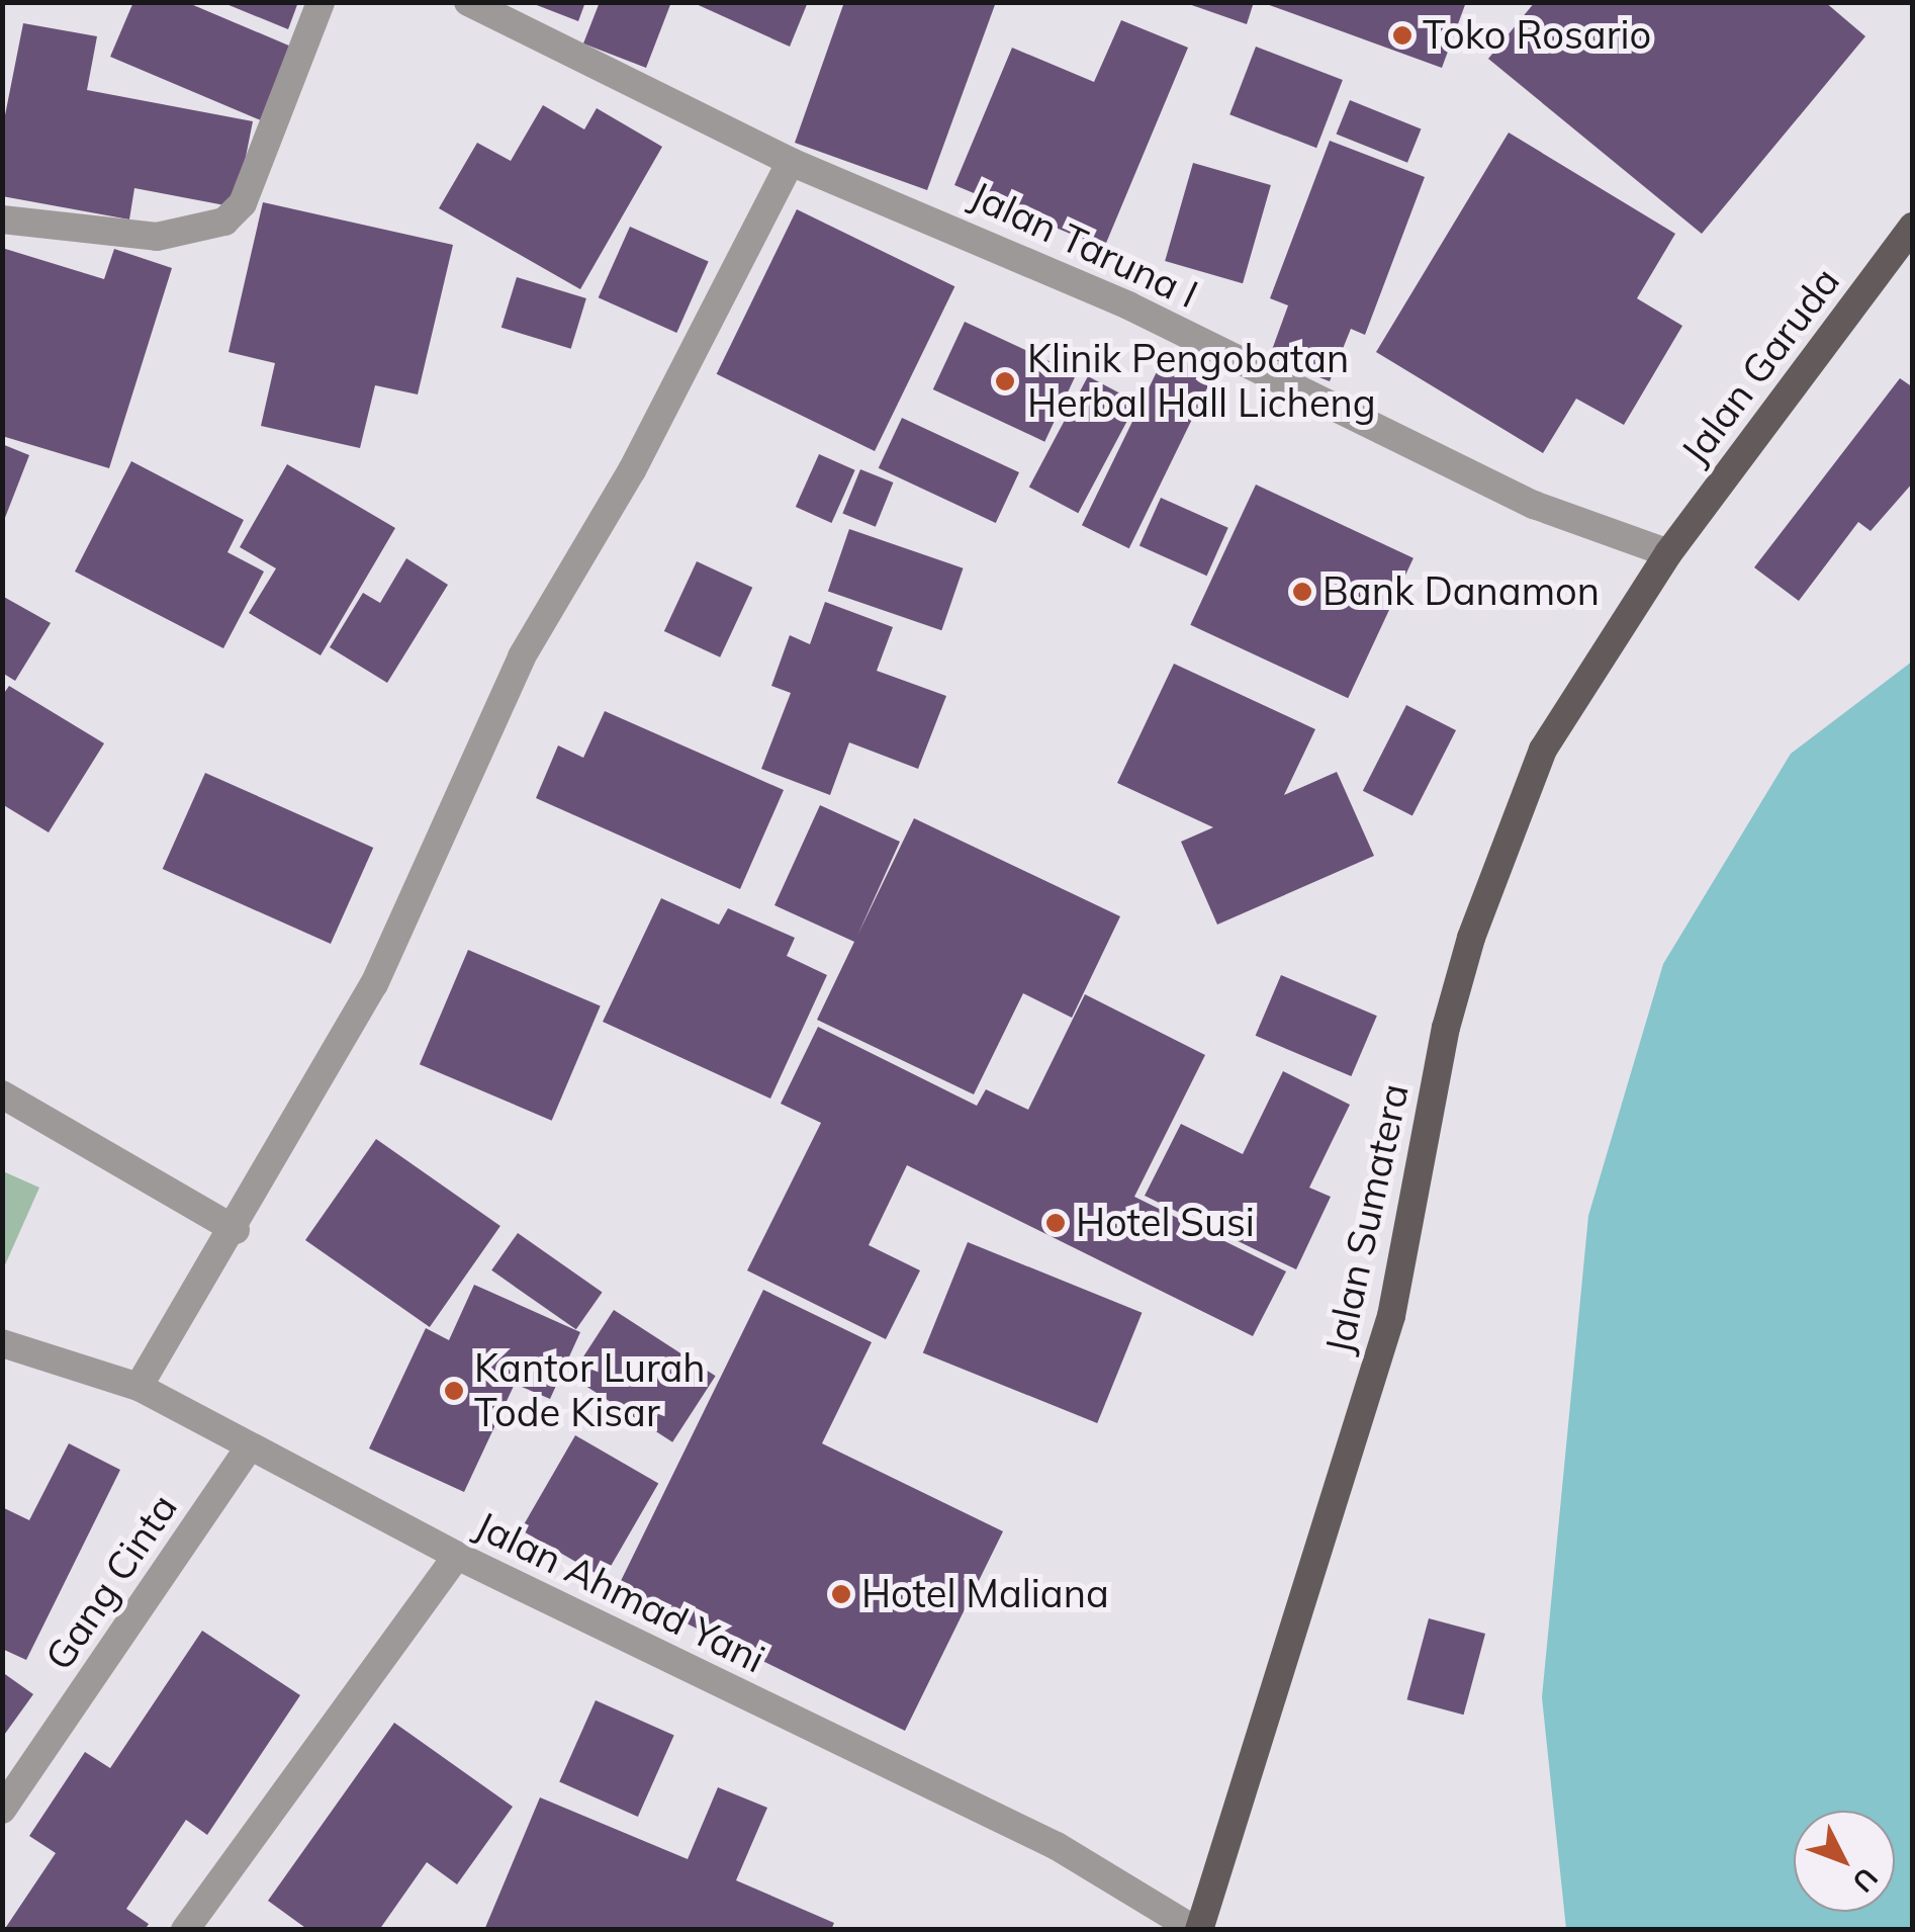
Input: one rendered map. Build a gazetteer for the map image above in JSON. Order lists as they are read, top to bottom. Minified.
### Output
{"streets":{"main road":["Jalan Garuda","Jalan Sumatera"],"street":["Jalan Taruna I","Gang Cinta","Jalan Ahmad Yani"]},"crossings":[["Jalan Taruna I","Jalan Garuda"],["Jalan Taruna I","Jalan Sumatera"],["Jalan Garuda","Jalan Sumatera"],["Jalan Sumatera","Jalan Ahmad Yani"],["Gang Cinta","Jalan Ahmad Yani"]],"places":["Toko Rosario","Klinik Pengobatan Herbal Hall Licheng","Bank Danamon","Hotel Susi","Kantor Lurah Tode Kisar","Hotel Maliana"],"north":"bottom right"}
